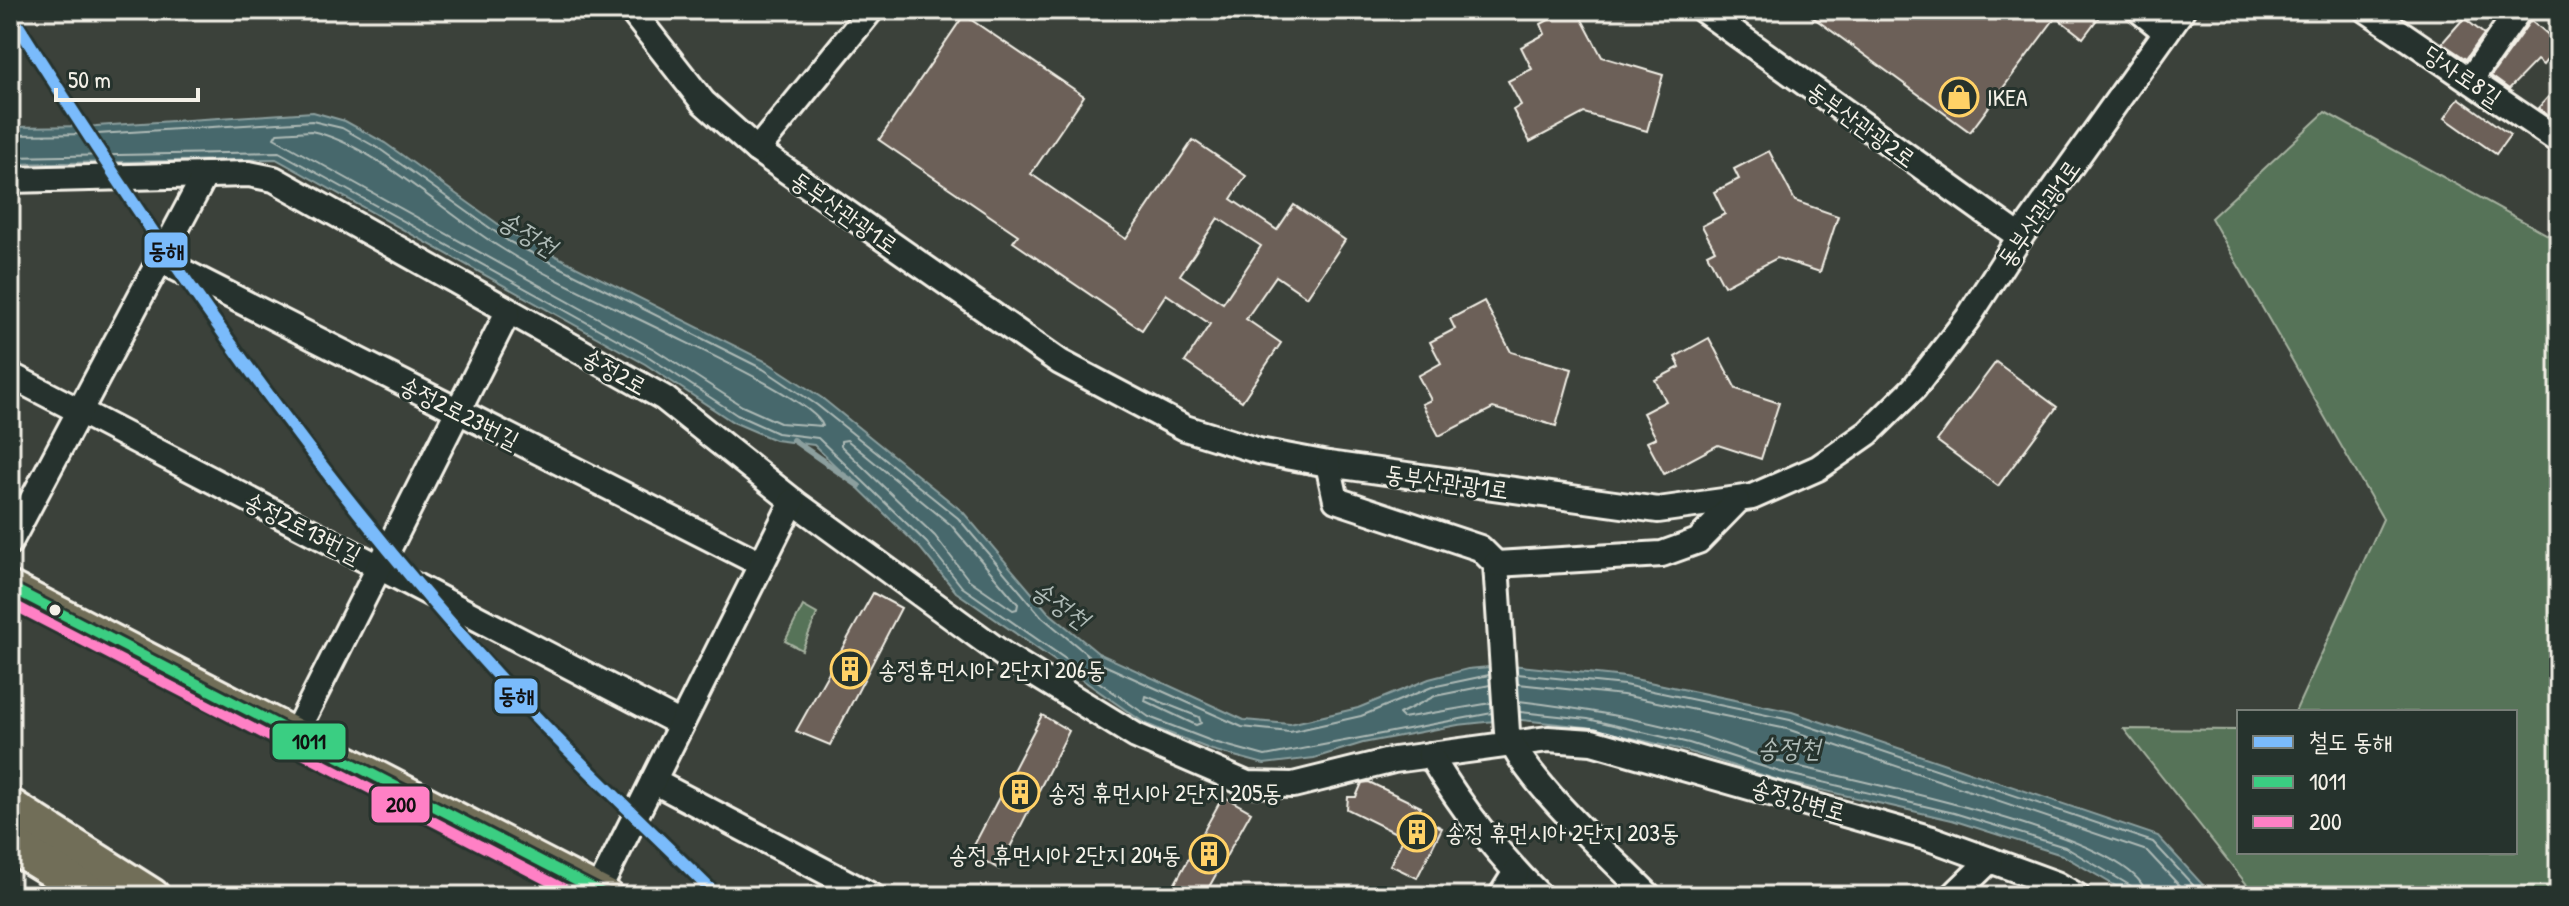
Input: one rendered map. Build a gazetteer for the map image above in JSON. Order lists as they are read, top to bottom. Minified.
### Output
{"streets":{"street":["당사로8길","동부산관광2로","동부산관광1로","송정2로","송정2로23번길","송정2로13번길","송정강변로"]},"crossings":[["동부산관광2로","동부산관광1로"],["송정2로","송정강변로"]],"water":["송정천"],"places":{"shop":["IKEA"],"building":["송정휴먼시아 2단지 206동","송정 휴먼시아 2단지 205동","송정 휴먼시아 2단지 203동","송정 휴먼시아 2단지 204동"]},"lines":["rail line 동해","transit line 1011","transit line 200"],"legend":["철도 동해","1011","200"],"scale_bar":"50 m"}
